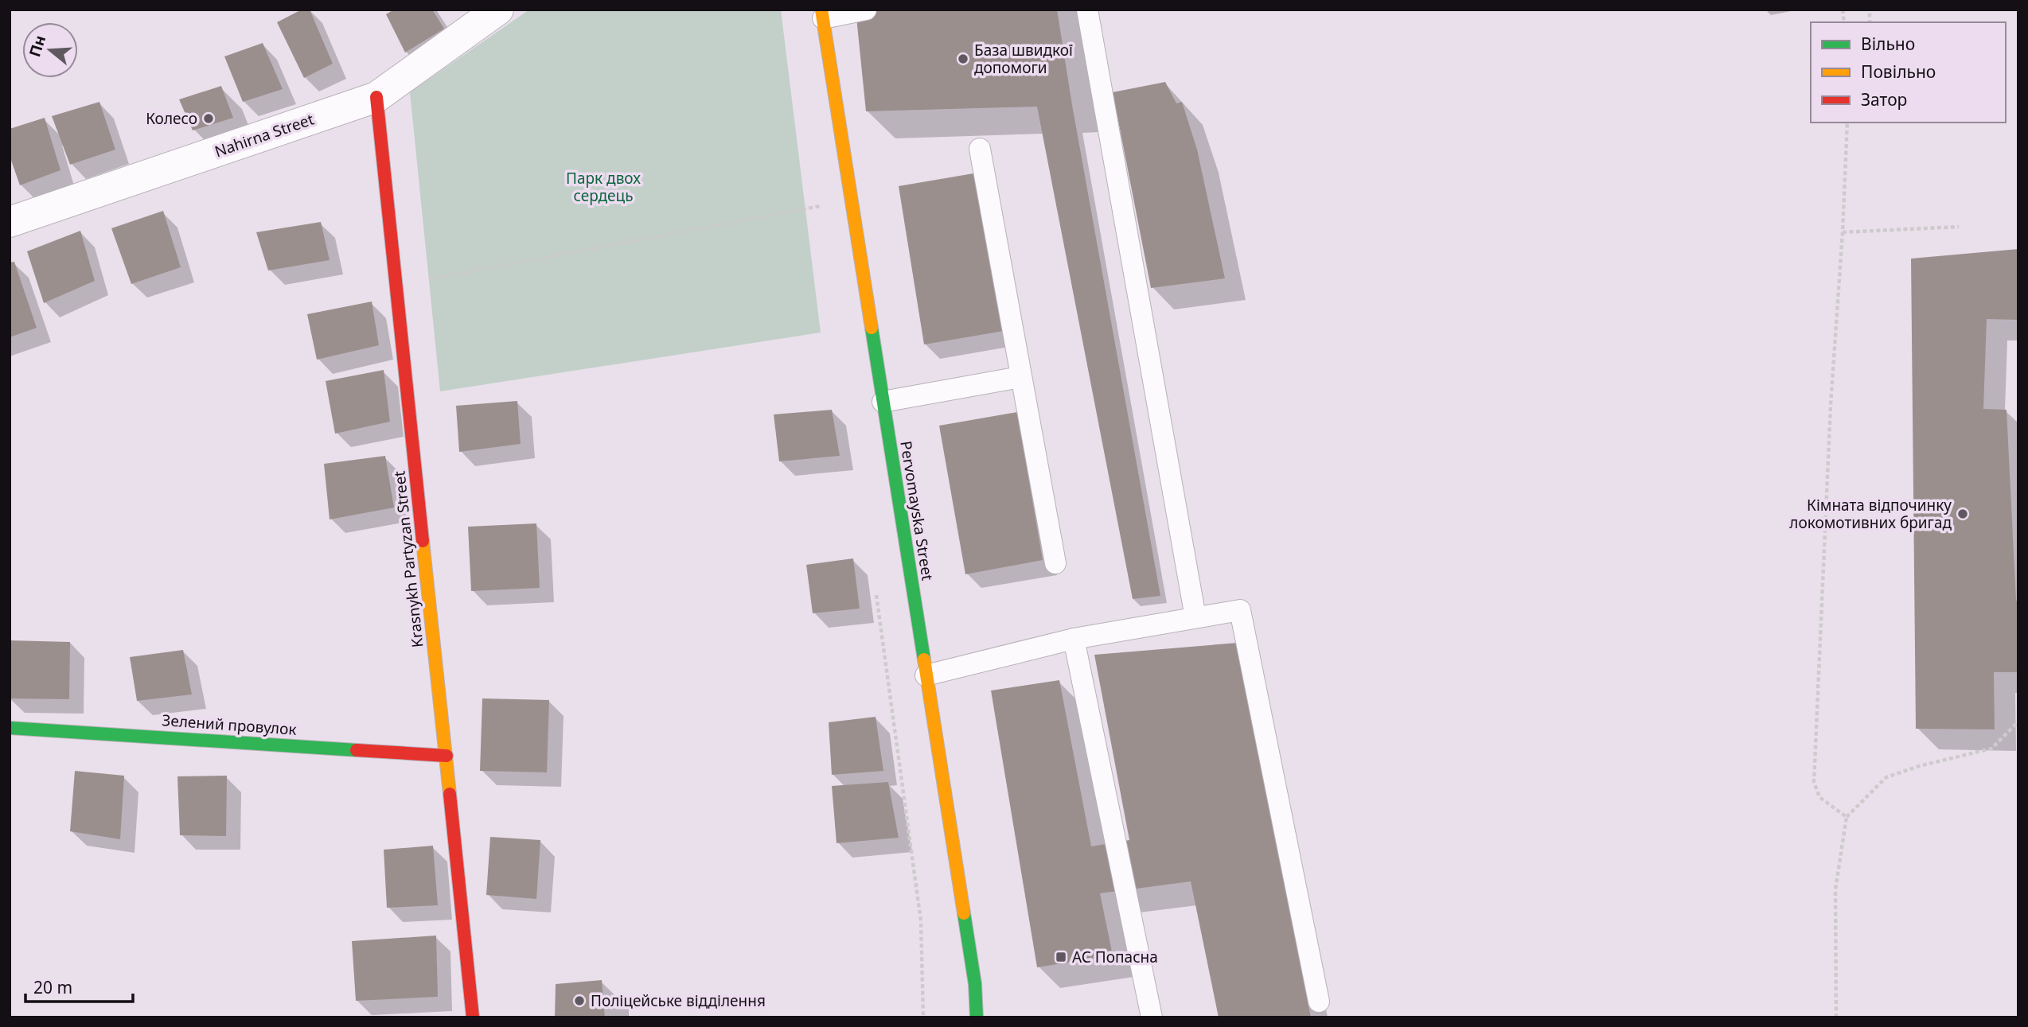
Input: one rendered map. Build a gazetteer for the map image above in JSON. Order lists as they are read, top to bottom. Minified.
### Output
{"streets":{"street":["Nahirna Street","Pervomayska Street","Krasnykh Partyzan Street","Зелений провулок"]},"crossings":[["Nahirna Street","Krasnykh Partyzan Street"],["Krasnykh Partyzan Street","Зелений провулок"]],"parks":["Парк двох сердець"],"places":{"other":["База швидкої допомоги","Колесо","Кімната відпочинку локомотивних бригад","Поліцейське відділення"],"transit":["АС Попасна"]},"legend":["Вільно","Повільно","Затор"],"scale_bar":"20 m","north":"left"}
